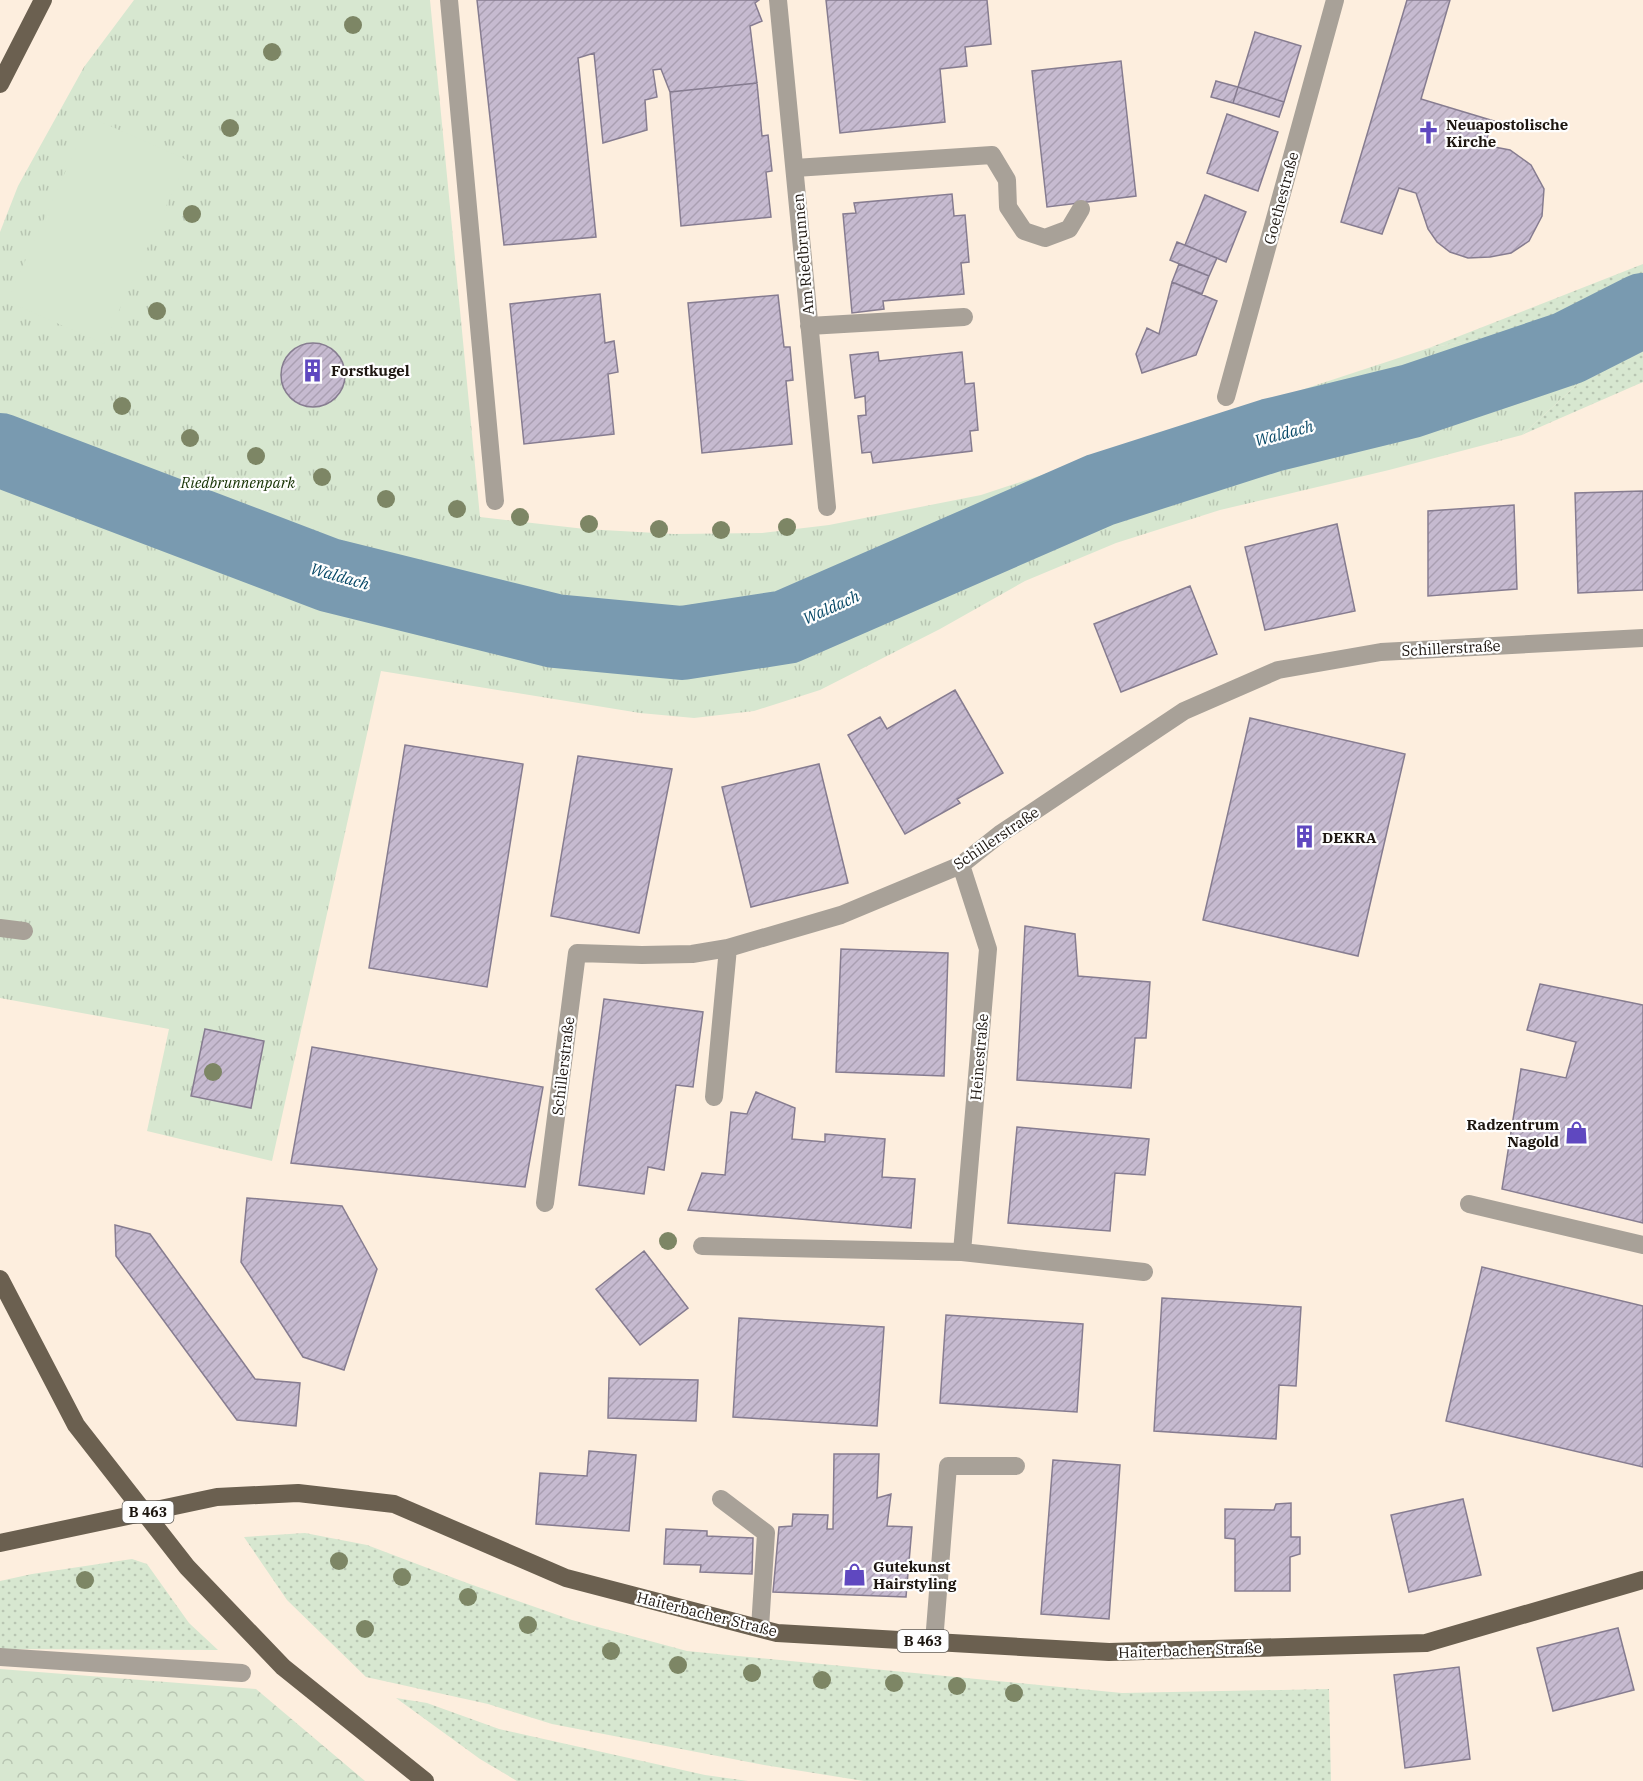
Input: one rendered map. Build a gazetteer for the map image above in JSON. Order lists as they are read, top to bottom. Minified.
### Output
{"streets":{"main road":["B 463","Haiterbacher Straße"],"street":["Goethestraße","Am Riedbrunnen","Schillerstraße","Heinestraße"]},"crossings":[["Schillerstraße","Heinestraße"]],"water":["Waldach"],"parks":["Riedbrunnenpark"],"places":{"church":["Neuapostolische Kirche"],"building":["Forstkugel","DEKRA"],"shop":["Radzentrum Nagold","Gutekunst Hairstyling"]}}
